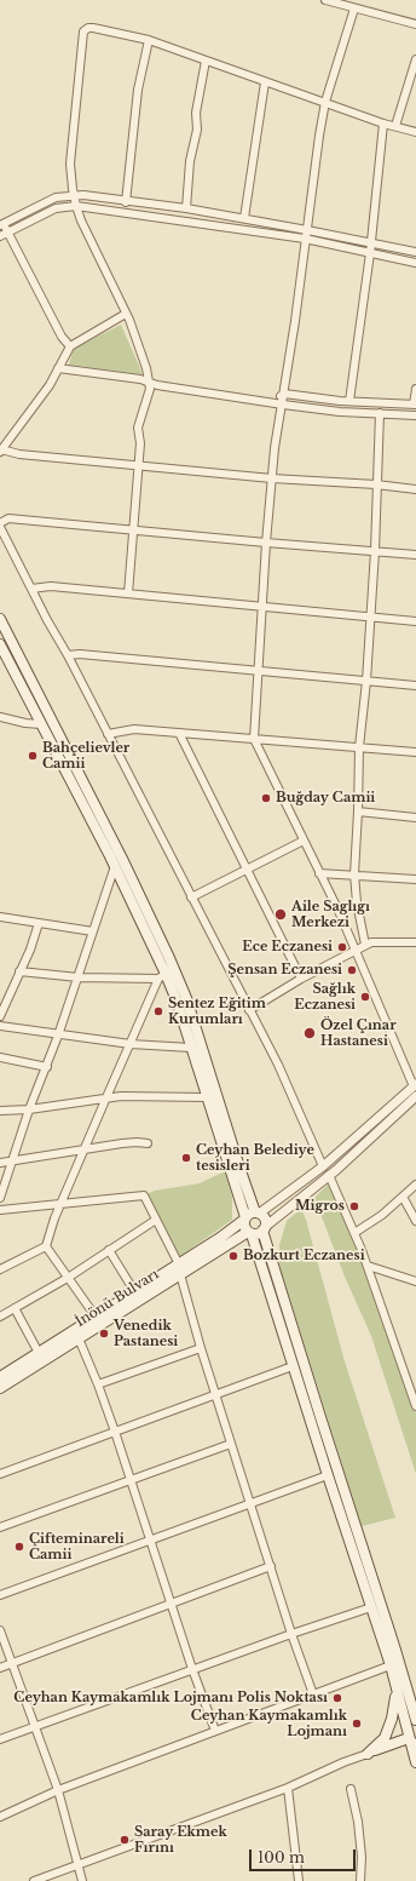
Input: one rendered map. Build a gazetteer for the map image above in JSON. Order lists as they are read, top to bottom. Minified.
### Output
{"streets":{"main road":["İnönü Bulvarı"]},"places":["Bahçelievler Camii","Buğday Camii","Aile Saglıgı Merkezi","Ece Eczanesi","Şensan Eczanesi","Sağlık Eczanesi","Sentez Eğitim Kurumları","Özel Çınar Hastanesi","Ceyhan Belediye tesisleri","Migros","Bozkurt Eczanesi","Venedik Pastanesi","Çifteminareli Camii","Ceyhan Kaymakamlık Lojmanı Polis Noktası","Ceyhan Kaymakamlık Lojmanı","Saray Ekmek Fırını"],"scale_bar":"100 m"}
